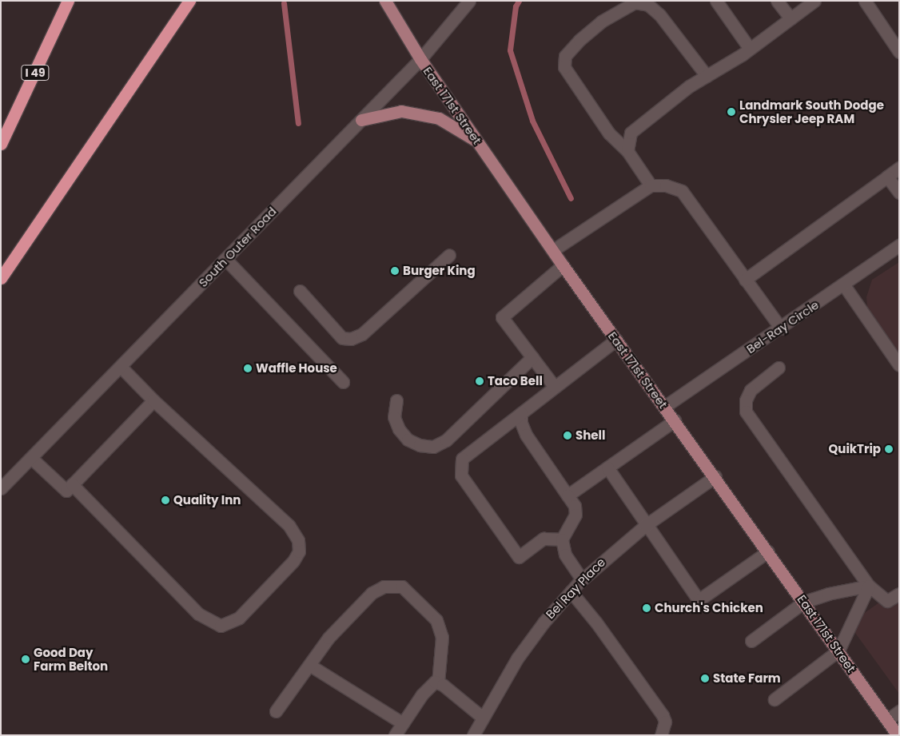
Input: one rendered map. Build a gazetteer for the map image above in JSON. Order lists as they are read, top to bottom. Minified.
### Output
{"streets":{"highway":["I 49"],"main road":["East 171st Street"],"street":["South Outer Road","Bel-Ray Circle","Bel Ray Place"]},"crossings":[["East 171st Street","South Outer Road"],["East 171st Street","Bel-Ray Circle"],["East 171st Street","Bel Ray Place"]],"places":["Landmark South Dodge Chrysler Jeep RAM","Burger King","Waffle House","Taco Bell","Shell","QuikTrip","Quality Inn","Church's Chicken","Good Day Farm Belton","State Farm"]}
